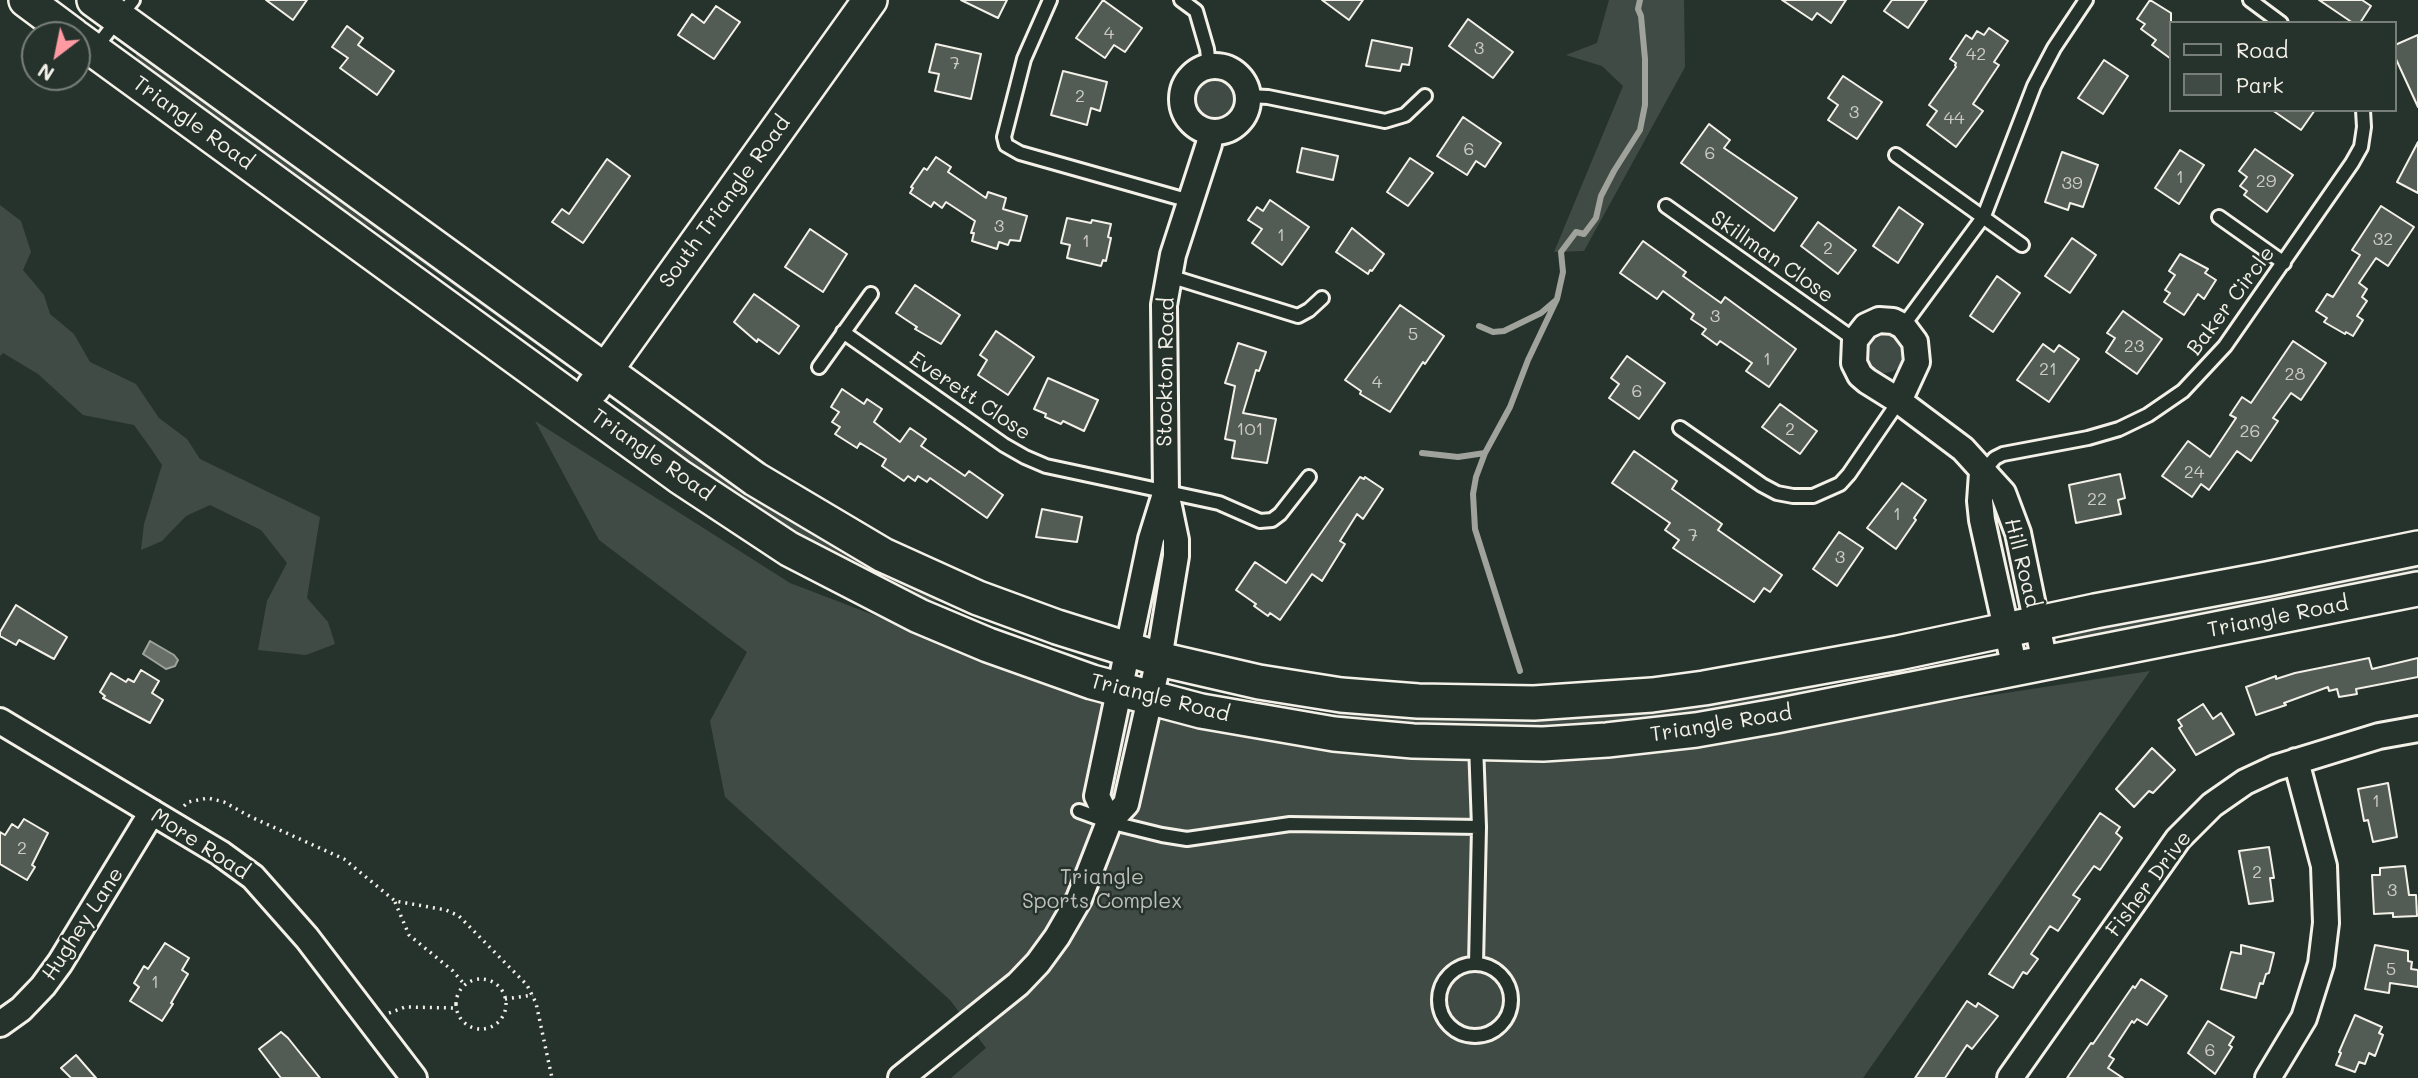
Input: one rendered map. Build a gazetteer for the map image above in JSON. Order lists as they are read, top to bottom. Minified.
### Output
{"streets":{"street":["Triangle Road","South Triangle Road","Stockton Road","Hill Road","More Road","Fisher Drive","Hughey Lane"],"lane":["Skillman Close","Baker Circle","Everett Close"]},"crossings":[["Triangle Road","South Triangle Road"],["Triangle Road","Stockton Road"],["Triangle Road","Hill Road"],["Skillman Close","Hill Road"],["Baker Circle","Hill Road"],["Stockton Road","Everett Close"],["More Road","Hughey Lane"]],"parks":["Triangle Sports Complex"],"house_numbers":["4","3","42","7","2","3","44","6","6","1","29","39","3","1","32","1","2","3","5","23","1","21","28","4","6","101","2","26","24","22","1","7","3","1","2","2","3","5","1","6"],"legend":["Road","Park"],"north":"bottom left"}
